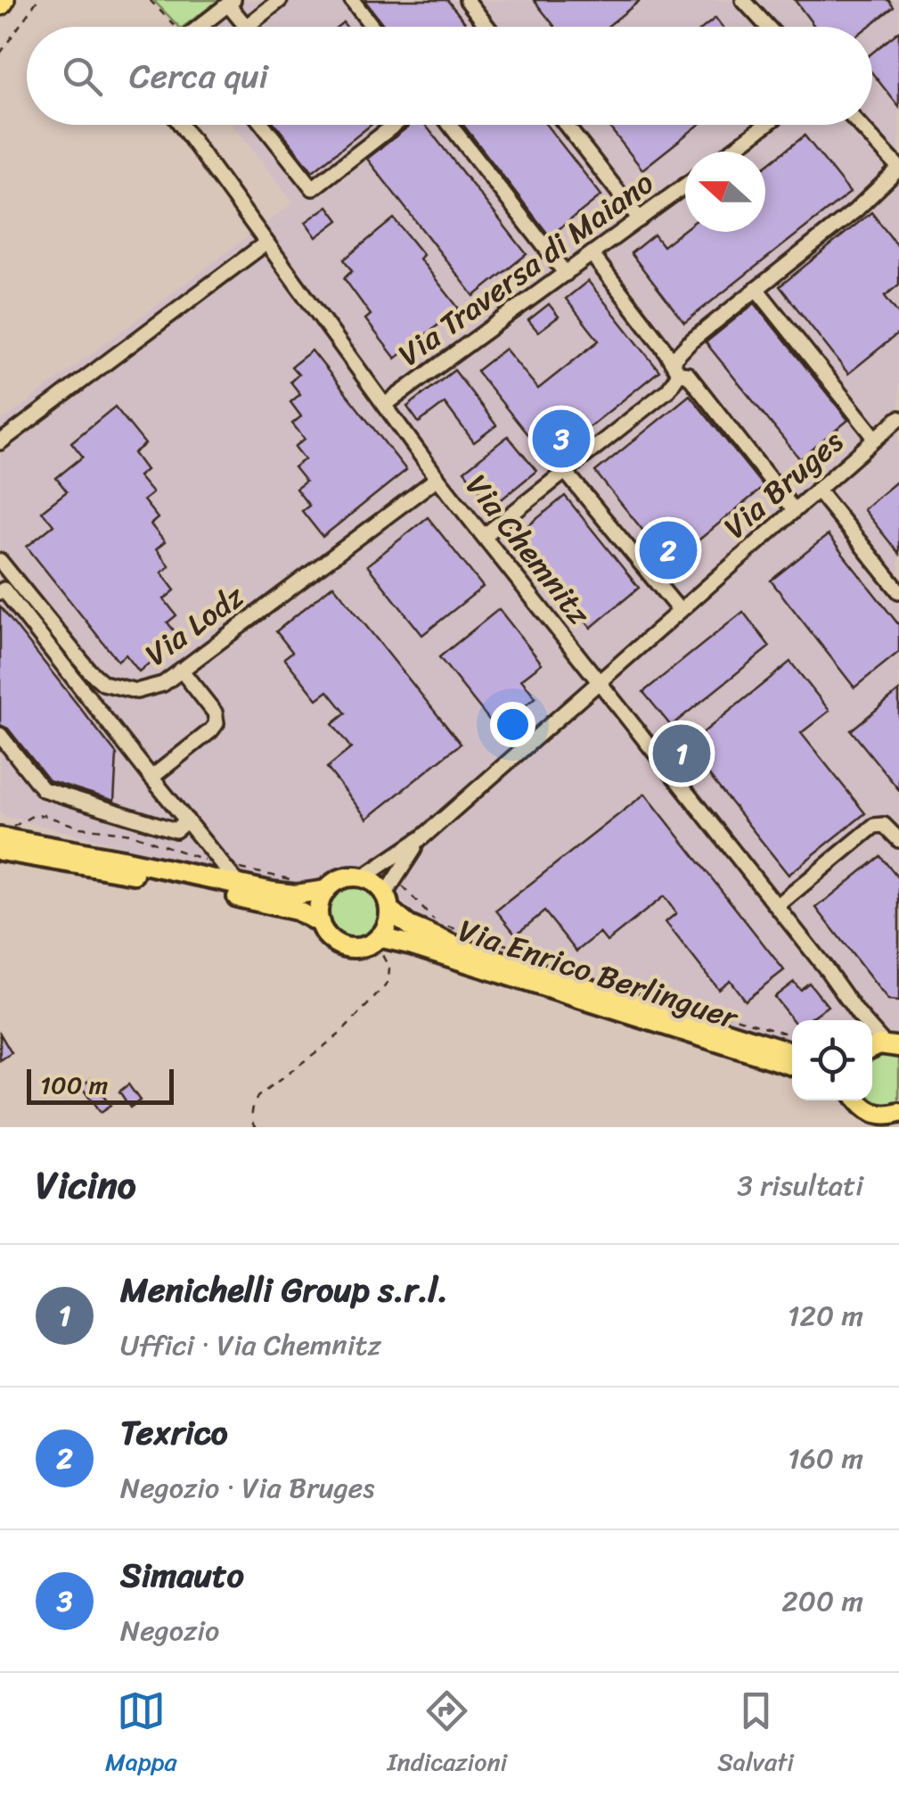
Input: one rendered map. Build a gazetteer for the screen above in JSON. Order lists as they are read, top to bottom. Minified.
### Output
{"streets":{"main road":["Via Enrico Berlinguer"],"street":["Via Traversa di Maiano","Via Bruges","Via Chemnitz","Via Lodz"]},"crossings":[["Via Traversa di Maiano","Via Chemnitz"],["Via Bruges","Via Chemnitz"],["Via Bruges","Via Enrico Berlinguer"],["Via Chemnitz","Via Lodz"]],"scale_bar":"100 m","north":"left","page":{"search":"Cerca qui","pins":["3","2","1"],"scale":"100 m","heading":["Vicino","3 risultati"],"list":[{"mark":"1","name":"Menichelli Group s.r.l.","note":"Uffici · Via Chemnitz","value":"120 m"},{"mark":"2","name":"Texrico","note":"Negozio · Via Bruges","value":"160 m"},{"mark":"3","name":"Simauto","note":"Negozio","value":"200 m"}],"nav":["Mappa","Indicazioni","Salvati"]}}
